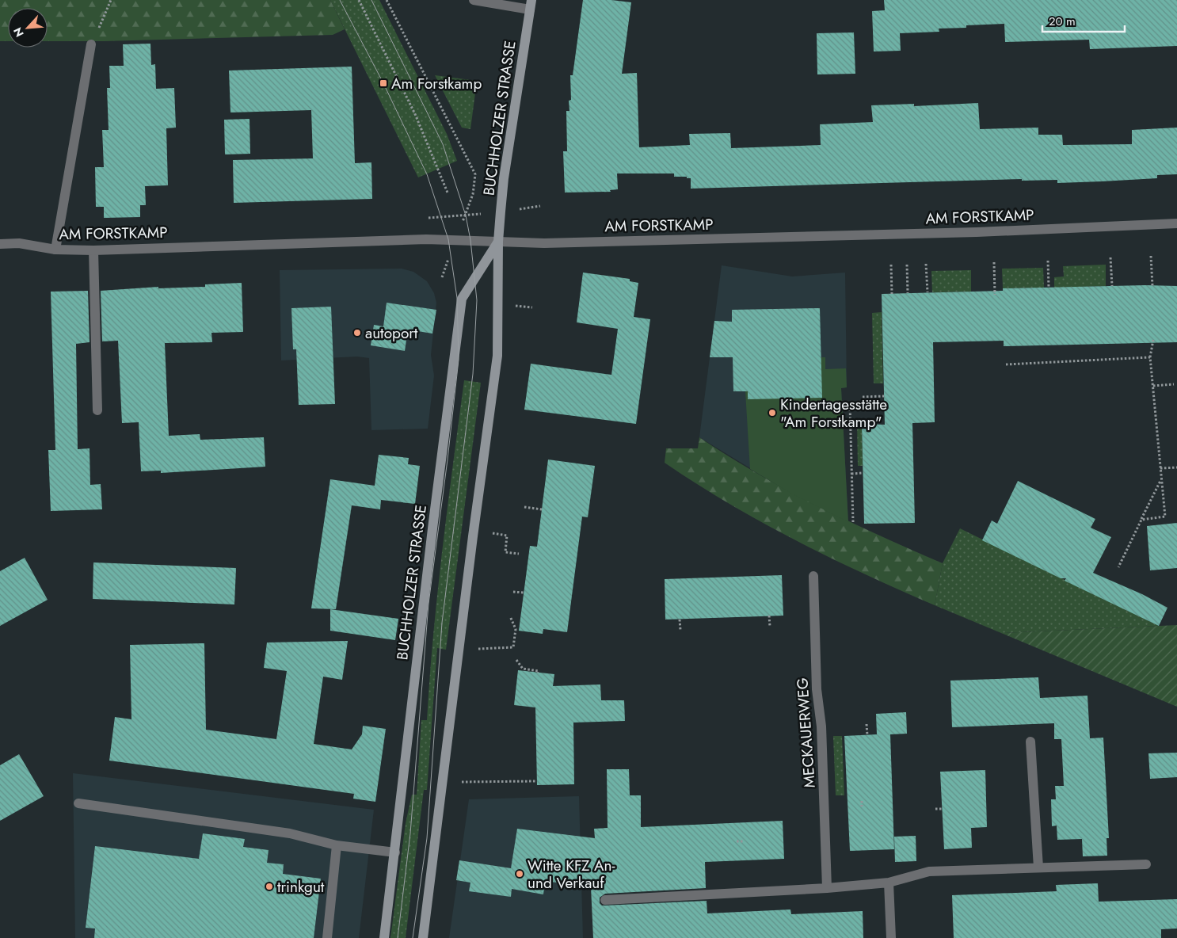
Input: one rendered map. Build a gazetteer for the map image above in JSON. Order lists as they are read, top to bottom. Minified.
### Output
{"streets":{"main road":["BUCHHOLZER STRASSE"],"street":["AM FORSTKAMP","MECKAUERWEG"]},"crossings":[["BUCHHOLZER STRASSE","AM FORSTKAMP"]],"places":{"transit":["Am Forstkamp"],"other":["autoport","Kindertagesstätte \"Am Forstkamp\"","Witte KFZ An- und Verkauf","trinkgut"]},"scale_bar":"20 m","north":"bottom left"}
